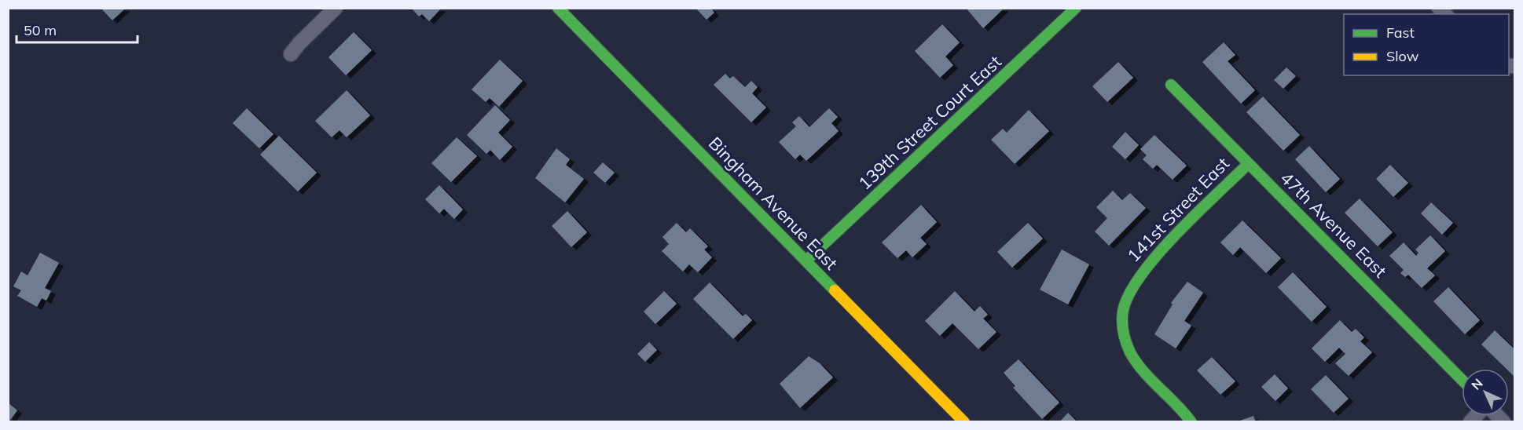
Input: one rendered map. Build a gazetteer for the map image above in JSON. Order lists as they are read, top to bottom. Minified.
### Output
{"streets":{"street":["139th Street Court East","Bingham Avenue East","141st Street East","47th Avenue East"]},"crossings":[["139th Street Court East","Bingham Avenue East"],["141st Street East","47th Avenue East"]],"legend":["Fast","Slow"],"scale_bar":"50 m","north":"top left"}
